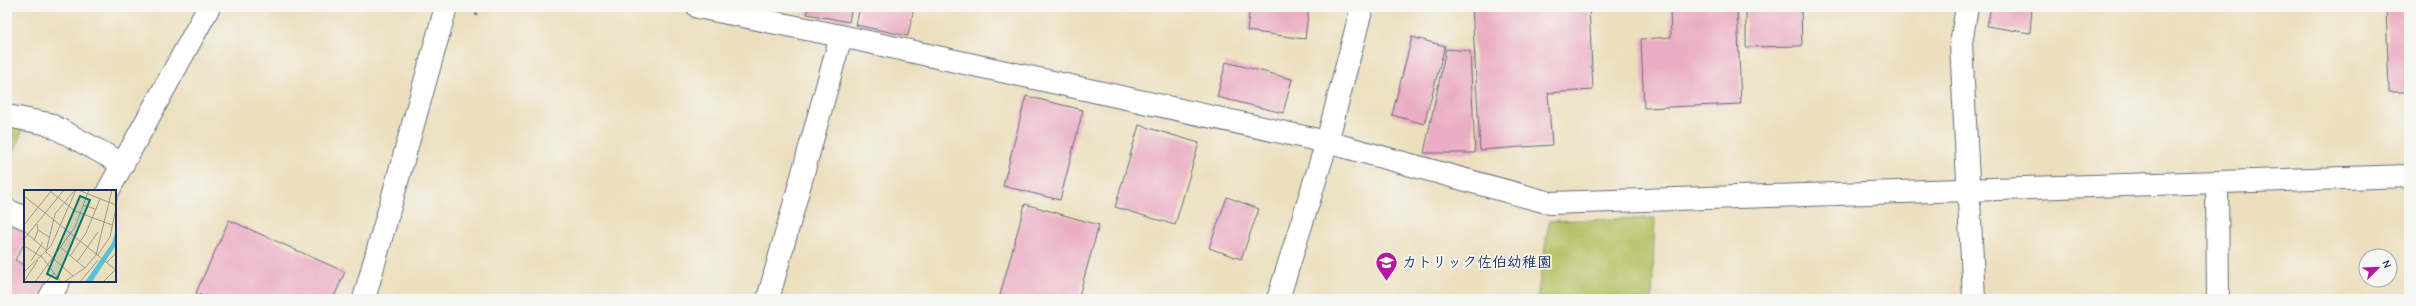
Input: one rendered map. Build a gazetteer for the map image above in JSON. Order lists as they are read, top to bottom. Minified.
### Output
{"places":{"school or university":["カトリック佐伯幼稚園"]},"north":"top right"}
